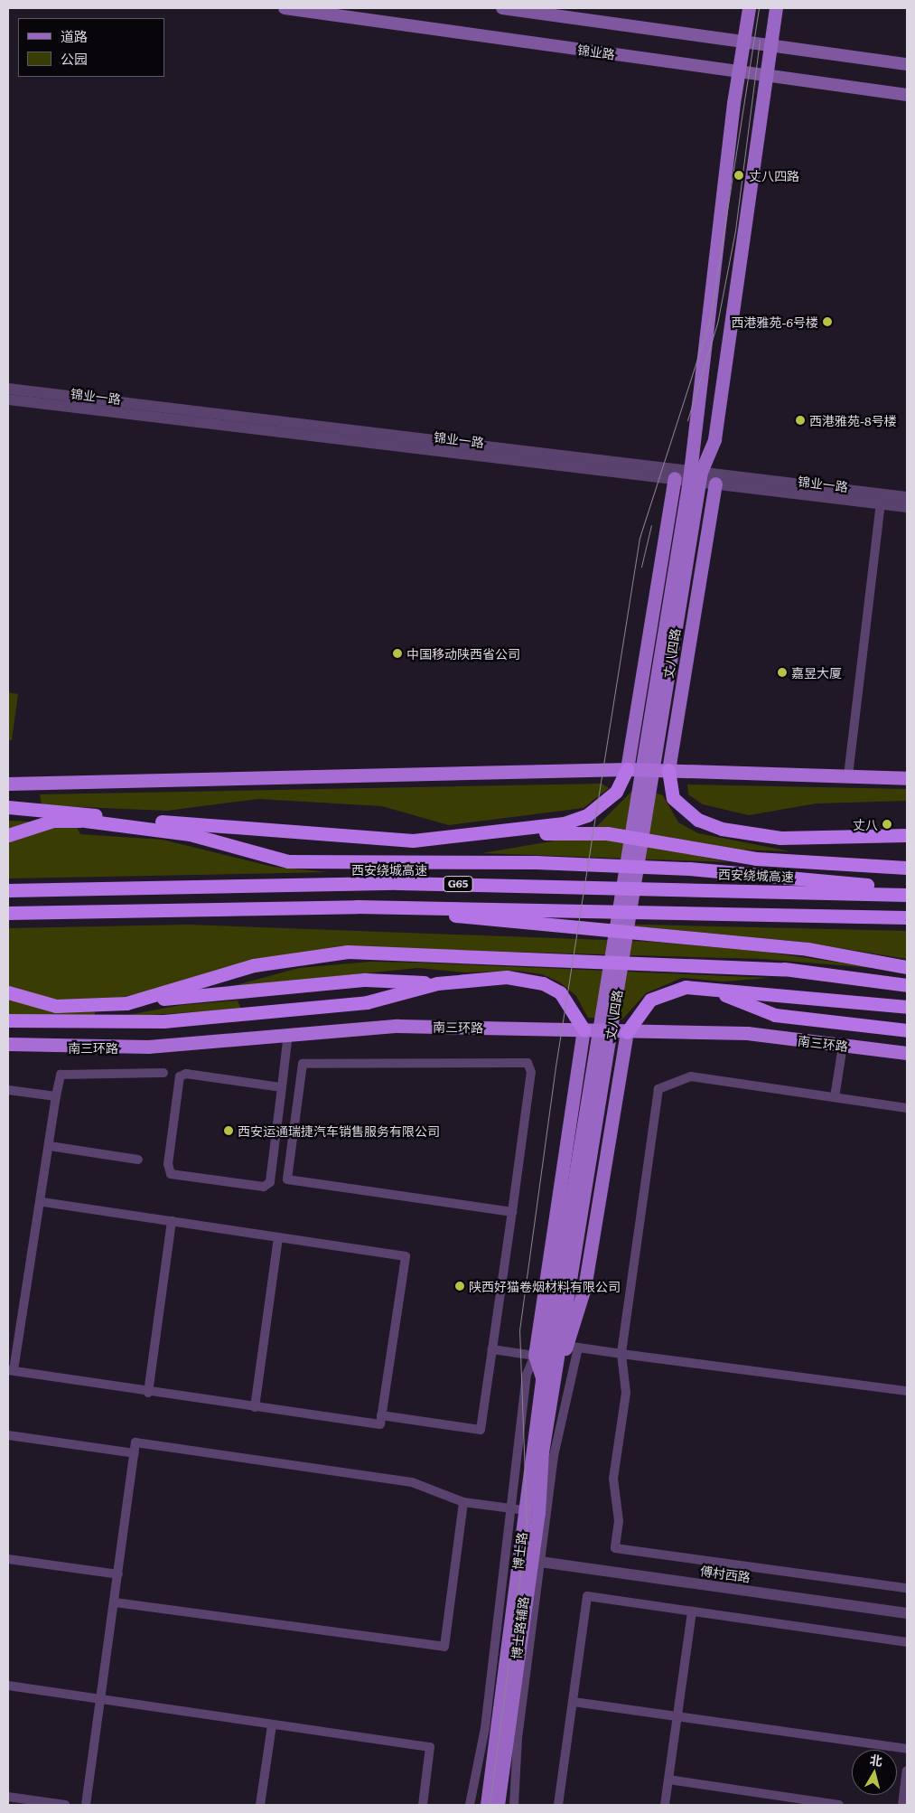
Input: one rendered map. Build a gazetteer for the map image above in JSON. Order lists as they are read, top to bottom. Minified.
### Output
{"streets":{"highway":["西安绕城高速","G65","南三环路"],"main road":["锦业路","丈八四路","博士路"],"street":["锦业一路","傅村西路","博士路辅路"]},"crossings":[["锦业路","丈八四路"],["锦业一路","丈八四路"],["丈八四路","博士路"],["博士路","博士路辅路"],["傅村西路","博士路辅路"]],"places":["丈八四路","西港雅苑-6号楼","西港雅苑-8号楼","中国移动陕西省公司","嘉昱大厦","丈八","西安运通瑞捷汽车销售服务有限公司","陕西好猫卷烟材料有限公司"],"legend":["道路","公园"],"north":"top"}
